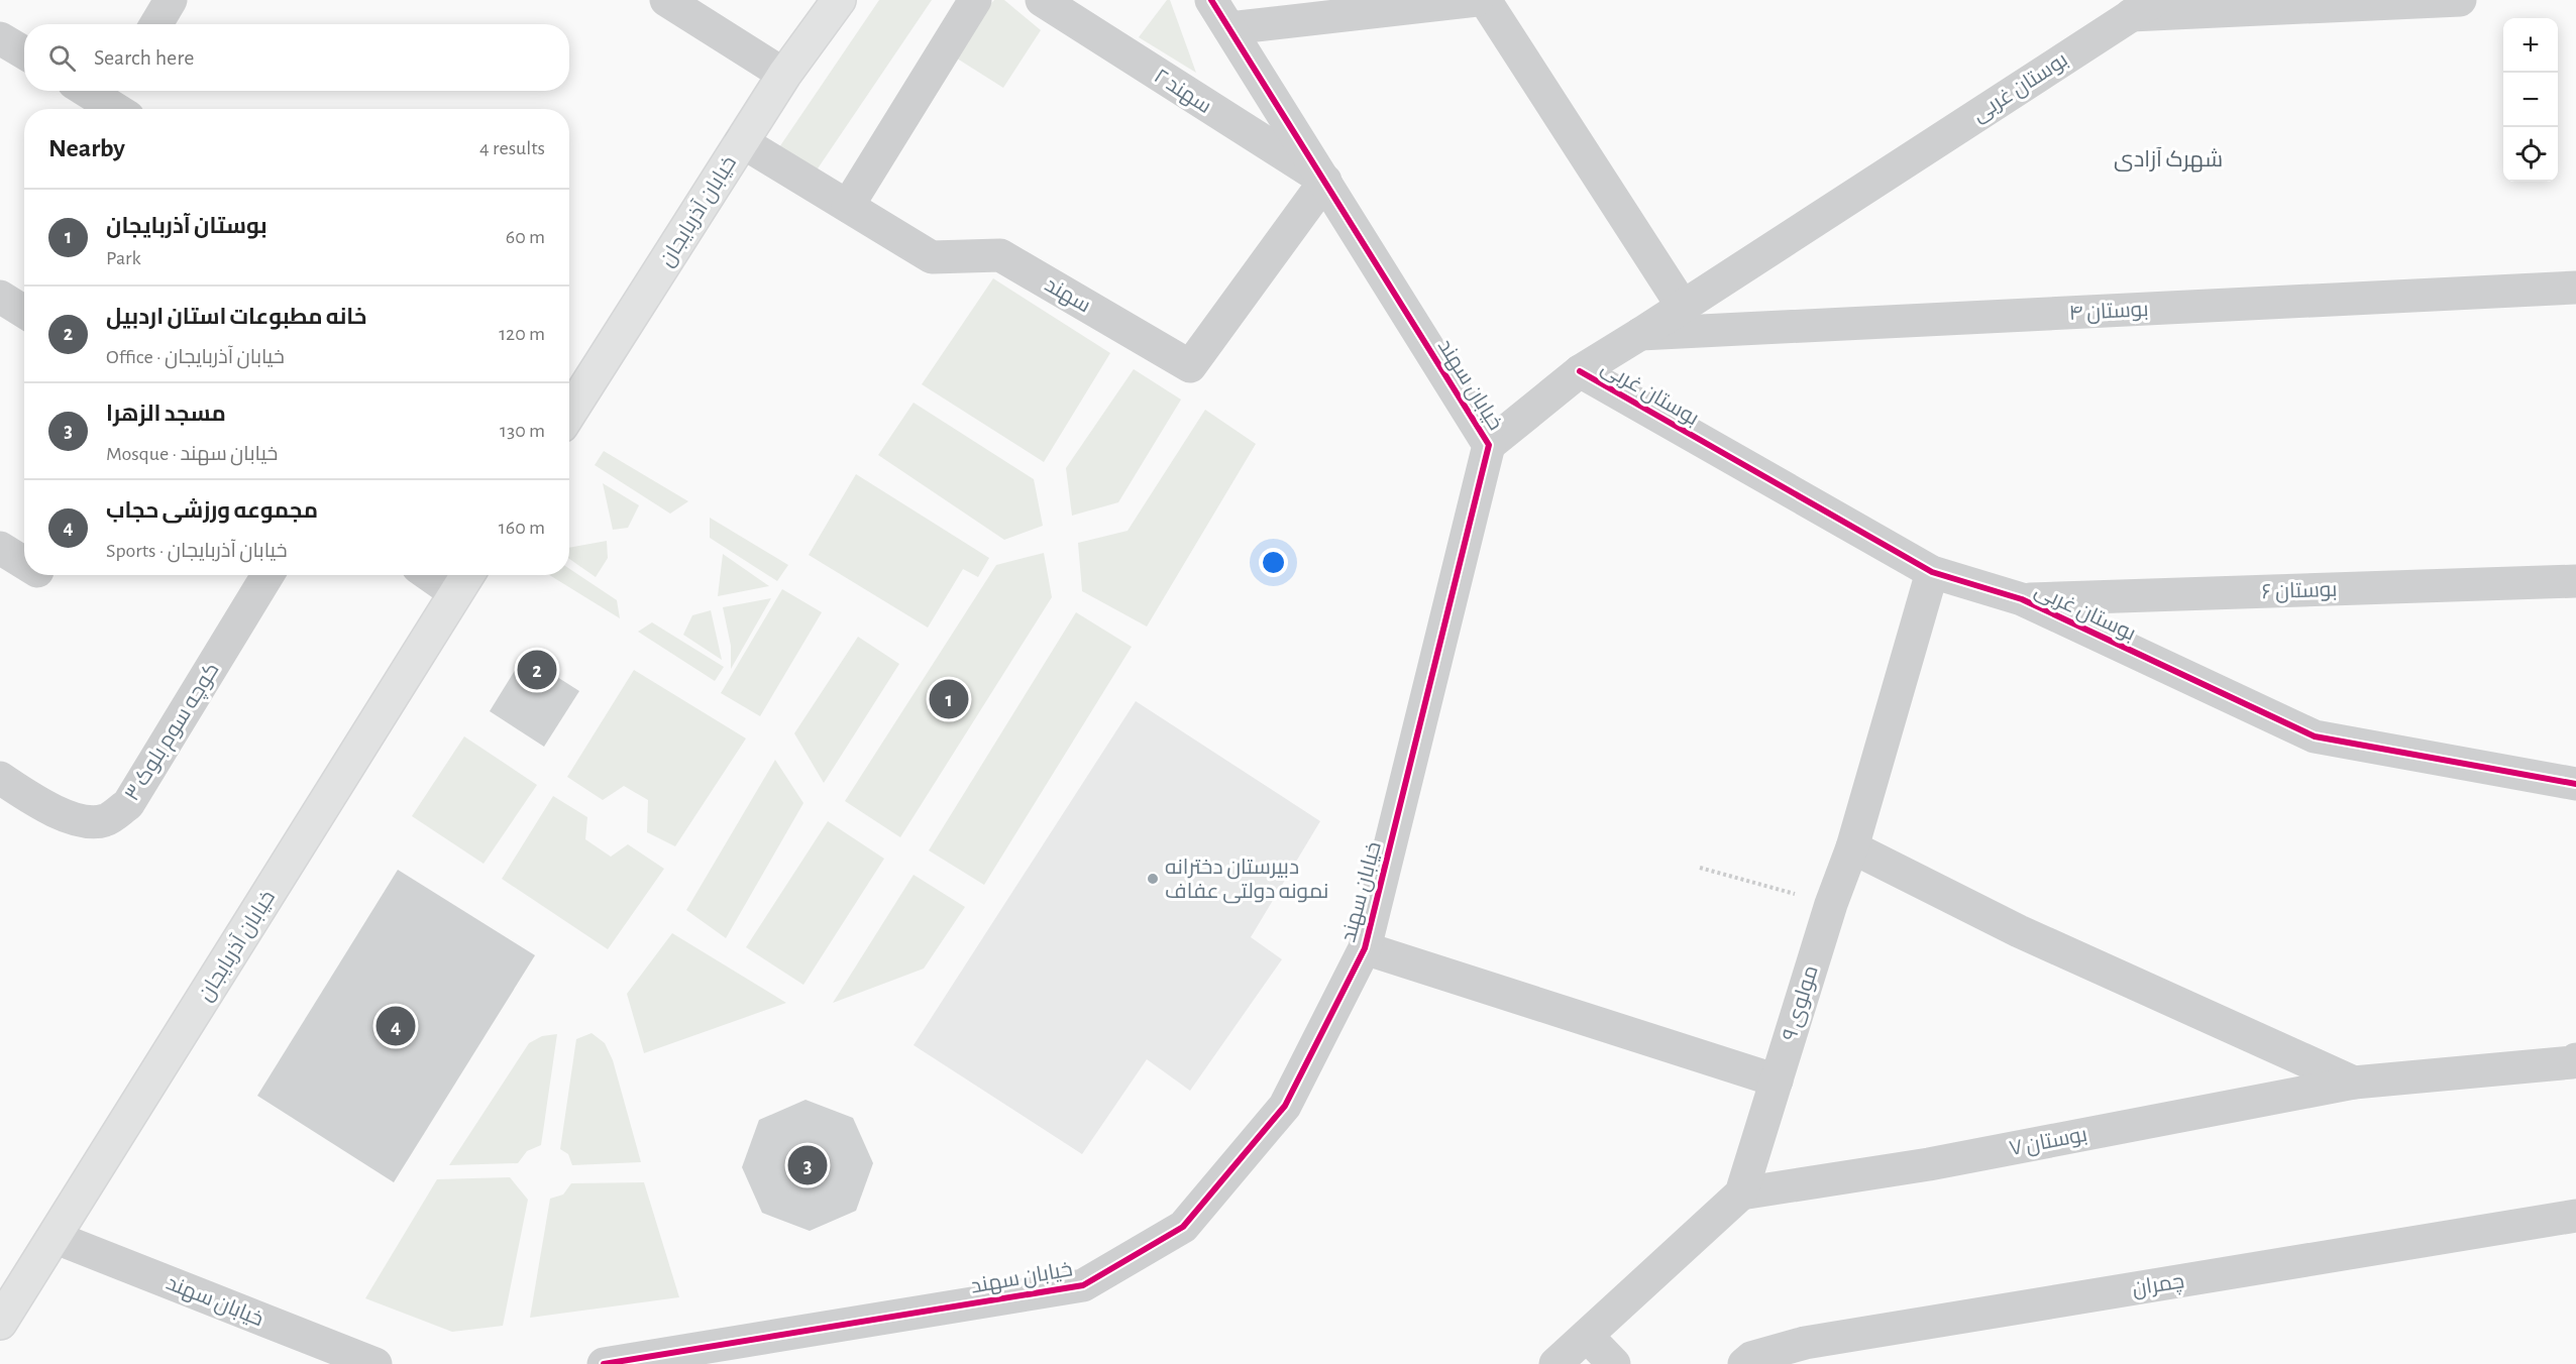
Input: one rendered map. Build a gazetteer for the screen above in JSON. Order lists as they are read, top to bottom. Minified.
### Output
{"streets":{"street":["بوستان غربی","سهند ۲","خیابان آذربایجان","سهند","بوستان ۴","خیابان سهند","بوستان ۶","کوچه سوم بلوک ۳","مولوی ۹","بوستان ۷","چمران"]},"crossings":[["بوستان غربی","بوستان ۴"],["بوستان غربی","خیابان سهند"],["بوستان غربی","بوستان ۶"],["بوستان غربی","مولوی ۹"],["سهند ۲","سهند"],["سهند ۲","خیابان سهند"],["خیابان آذربایجان","سهند"],["خیابان آذربایجان","خیابان سهند"],["سهند","خیابان سهند"],["مولوی ۹","بوستان ۷"]],"districts":["شهرک آزادی"],"places":["دبیرستان دخترانه نمونه دولتی عفاف"],"page":{"map_buttons":["+","−"],"search":"Search here","heading":["Nearby","4 results"],"list":[{"mark":"1","name":"بوستان آذربایجان","note":"Park","value":"60 m"},{"mark":"2","name":"خانه مطبوعات استان اردبیل","note":"Office · خیابان آذربایجان","value":"120 m"},{"mark":"3","name":"مسجد الزهرا","note":"Mosque · خیابان سهند","value":"130 m"},{"mark":"4","name":"مجموعه ورزشی حجاب","note":"Sports · خیابان آذربایجان","value":"160 m"}],"pins":["2","1","4","3"]}}
